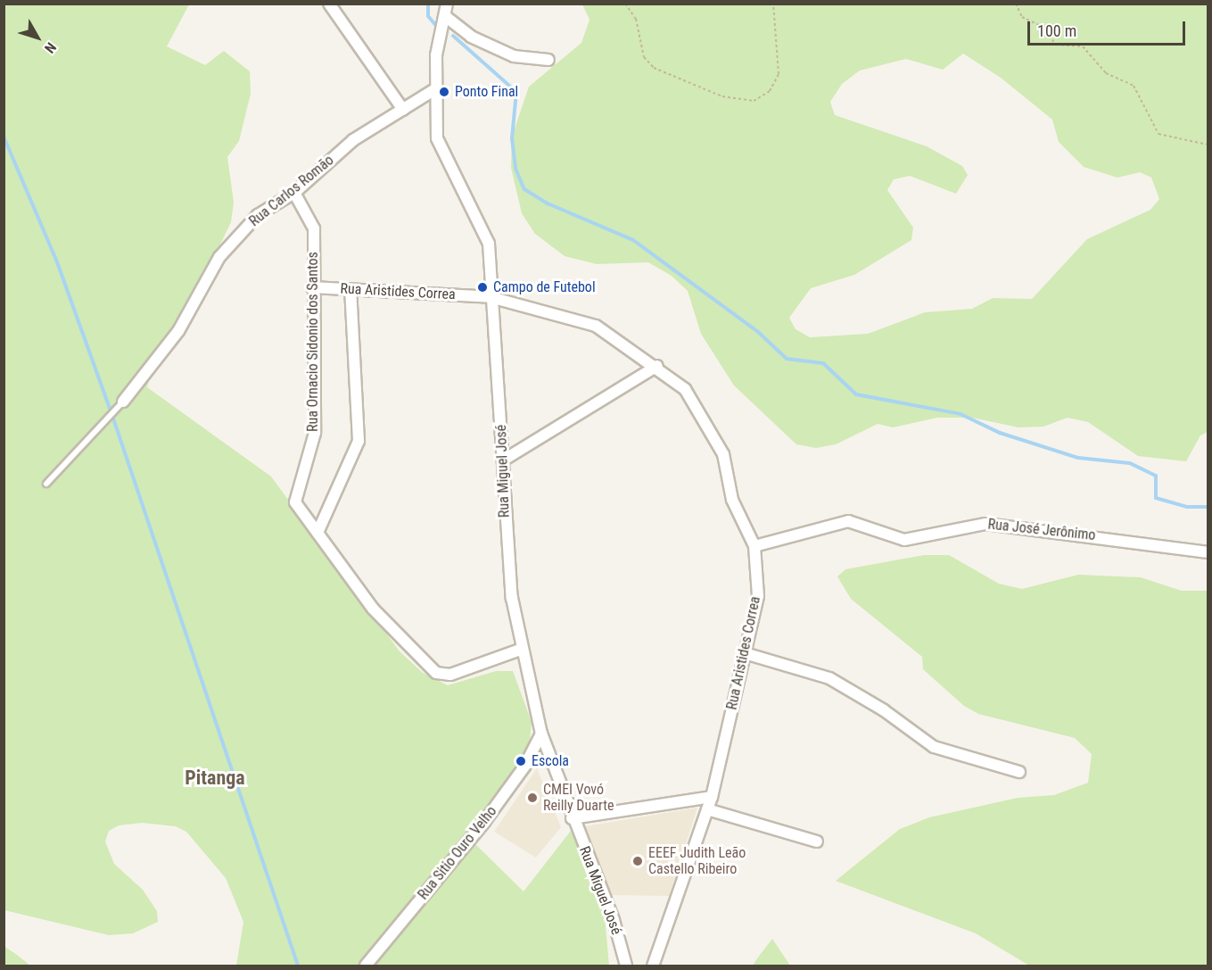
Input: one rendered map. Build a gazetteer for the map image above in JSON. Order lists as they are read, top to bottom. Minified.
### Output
{"streets":{"street":["Rua Carlos Romão","Rua Aristides Correa","Rua Ornacio Sidonio dos Santos","Rua Miguel José","Rua José Jerônimo","Rua Sitio Ouro Velho"]},"crossings":[["Rua Carlos Romão","Rua Ornacio Sidonio dos Santos"],["Rua Carlos Romão","Rua Miguel José"],["Rua Aristides Correa","Rua Ornacio Sidonio dos Santos"],["Rua Aristides Correa","Rua Miguel José"],["Rua Aristides Correa","Rua José Jerônimo"],["Rua Ornacio Sidonio dos Santos","Rua Miguel José"],["Rua Miguel José","Rua Sitio Ouro Velho"]],"districts":["Pitanga"],"places":["Ponto Final","Campo de Futebol","Escola","CMEI Vovó Reilly Duarte","EEEF Judith Leão Castello Ribeiro"],"scale_bar":"100 m","north":"bottom right"}
